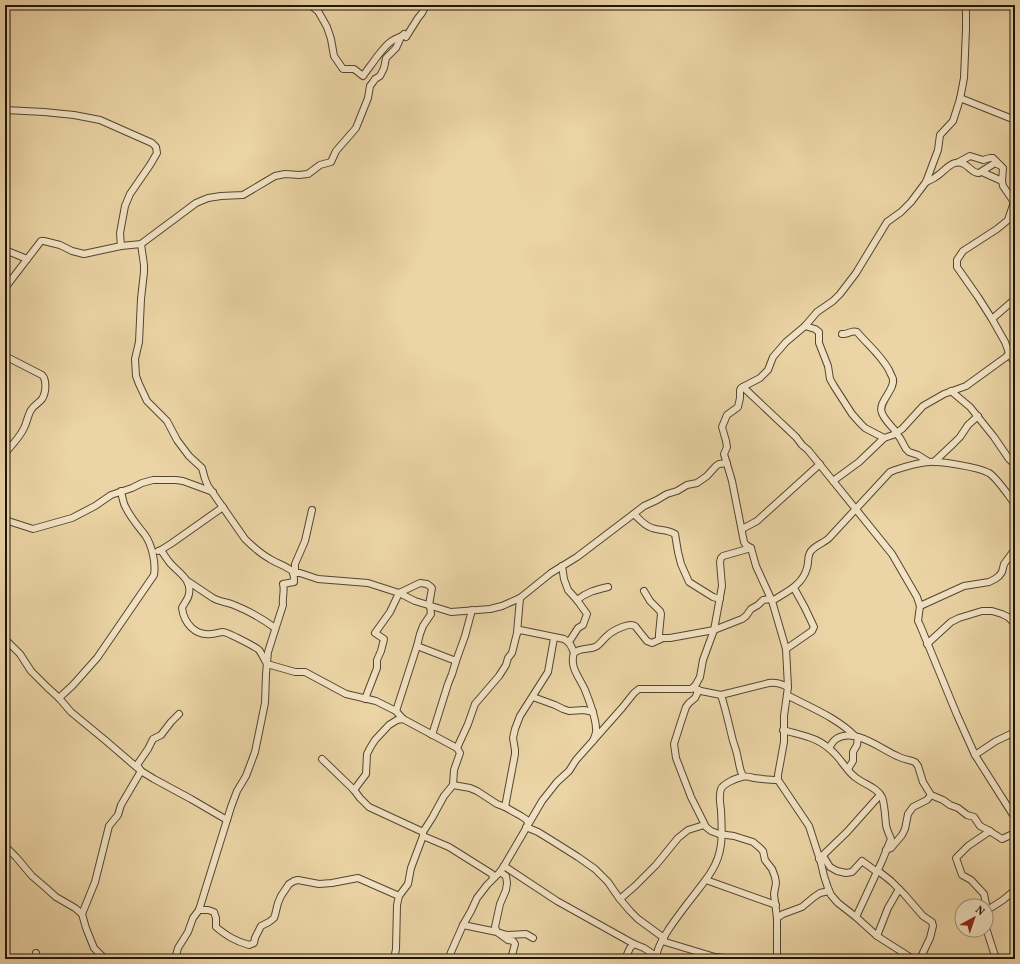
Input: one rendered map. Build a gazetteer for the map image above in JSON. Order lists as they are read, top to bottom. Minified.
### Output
{"north":"top right"}
